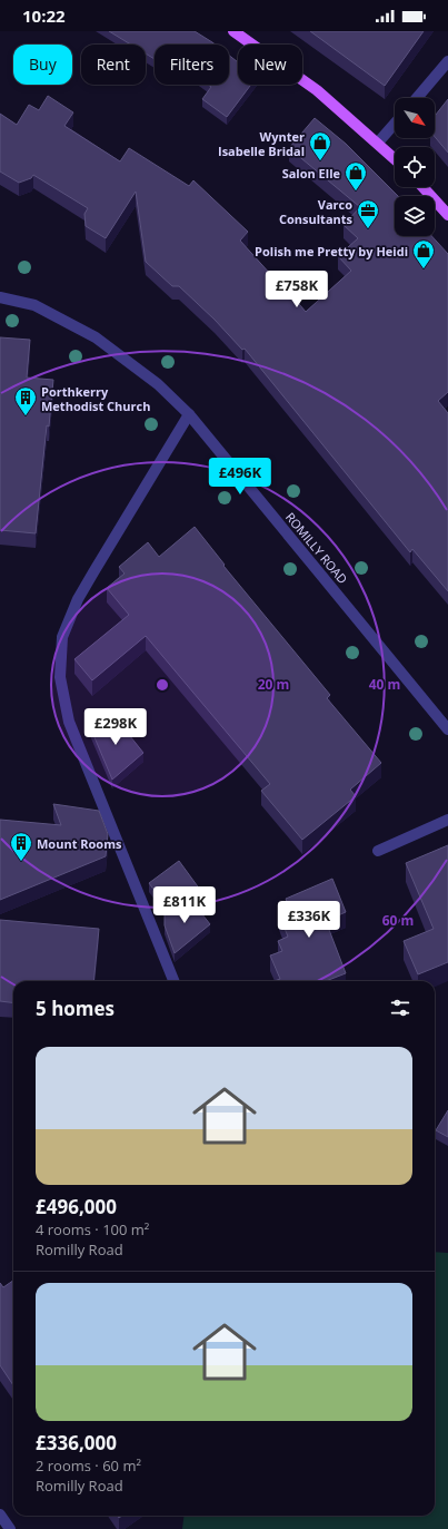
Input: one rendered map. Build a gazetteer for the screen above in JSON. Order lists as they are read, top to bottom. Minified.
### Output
{"streets":{"street":["ROMILLY ROAD"]},"places":{"shop":["Wynter Isabelle Bridal","Salon Elle","Polish me Pretty by Heidi"],"office":["Varco Consultants"],"building":["Porthkerry Methodist Church","Mount Rooms"]},"north":"bottom right","page":{"status":"10:22","chip":["Buy","Rent","Filters","New"],"price":["£758K","£496K","£298K","£811K","£336K"],"heading":"5 homes","list":[{"name":"£496,000","note":"4 rooms · 100 m² · Romilly Road"},{"name":"£336,000","note":"2 rooms · 60 m² · Romilly Road"}]},"rings":["20 m","40 m","60 m"]}
